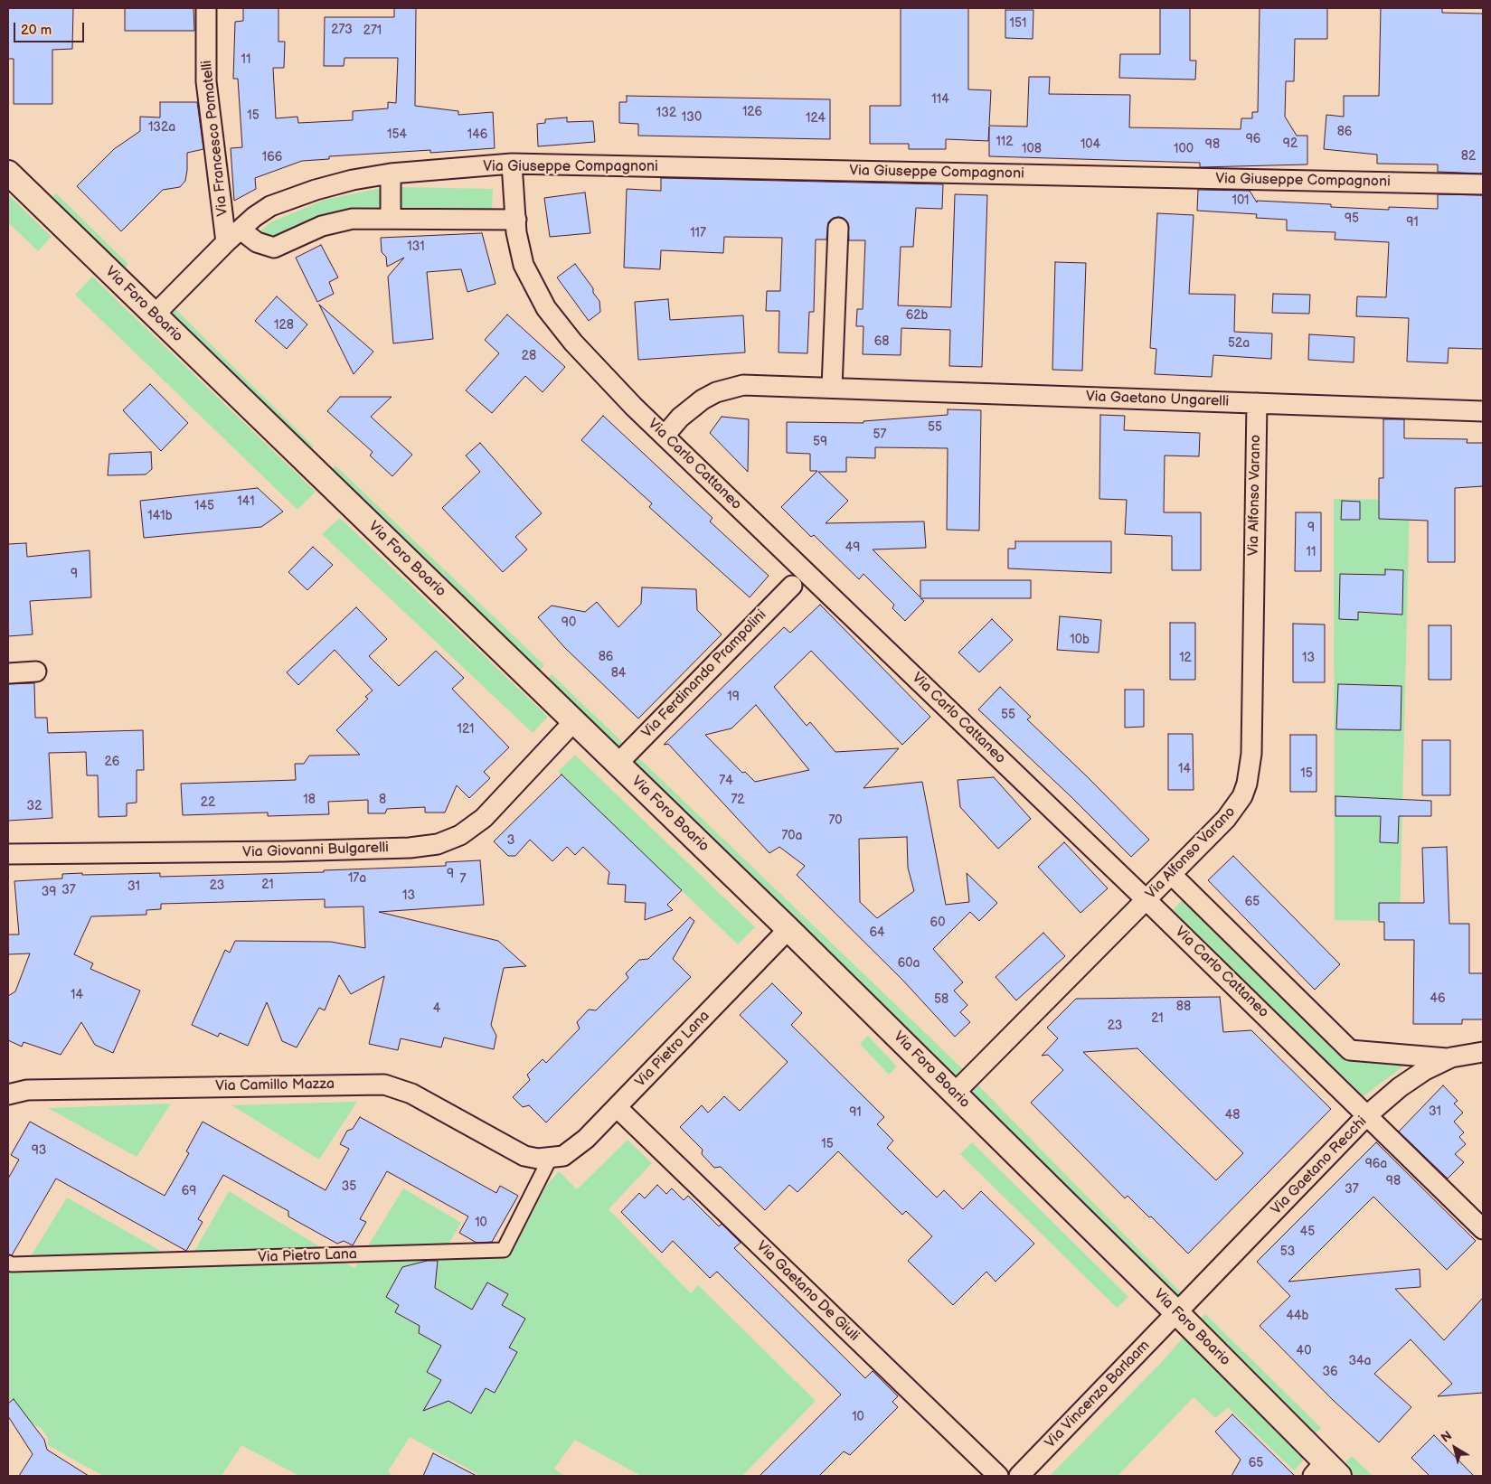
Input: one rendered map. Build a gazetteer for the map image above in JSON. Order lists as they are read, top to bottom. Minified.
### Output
{"streets":{"street":["Via Francesco Pomatelli","Via Giuseppe Compagnoni","Via Foro Boario","Via Gaetano Ungarelli","Via Carlo Cattaneo","Via Alfonso Varano","Via Ferdinando Prampolini","Via Giovanni Bulgarelli","Via Pietro Lana","Via Camillo Mazza","Via Gaetano Recchi","Via Gaetano De Giuli","Via Vincenzo Barlaam"]},"crossings":[["Via Francesco Pomatelli","Via Giuseppe Compagnoni"],["Via Giuseppe Compagnoni","Via Foro Boario"],["Via Giuseppe Compagnoni","Via Carlo Cattaneo"],["Via Foro Boario","Via Alfonso Varano"],["Via Foro Boario","Via Ferdinando Prampolini"],["Via Foro Boario","Via Giovanni Bulgarelli"],["Via Foro Boario","Via Pietro Lana"],["Via Foro Boario","Via Gaetano Recchi"],["Via Foro Boario","Via Vincenzo Barlaam"],["Via Gaetano Ungarelli","Via Carlo Cattaneo"],["Via Gaetano Ungarelli","Via Alfonso Varano"],["Via Carlo Cattaneo","Via Alfonso Varano"],["Via Carlo Cattaneo","Via Gaetano Recchi"],["Via Pietro Lana","Via Camillo Mazza"],["Via Pietro Lana","Via Gaetano De Giuli"],["Via Gaetano Recchi","Via Vincenzo Barlaam"]],"house_numbers":["151","273","271","11","114","126","132","15","130","124","132a","86","154","146","96","112","92","104","98","108","100","82","166","101","95","91","117","131","62b","128","68","52a","28","55","57","59","141","145","141b","9","49","11","9","90","10b","86","12","13","84","19","55","121","26","14","15","74","18","8","72","22","32","70","70a","3","9","17a","7","21","23","31","37","39","13","65","60","64","60a","14","46","58","88","4","21","23","31","91","48","15","93","96a","98","35","37","69","10","45","53","44b","40","34a","36","10","65"],"scale_bar":"20 m","north":"top left"}
